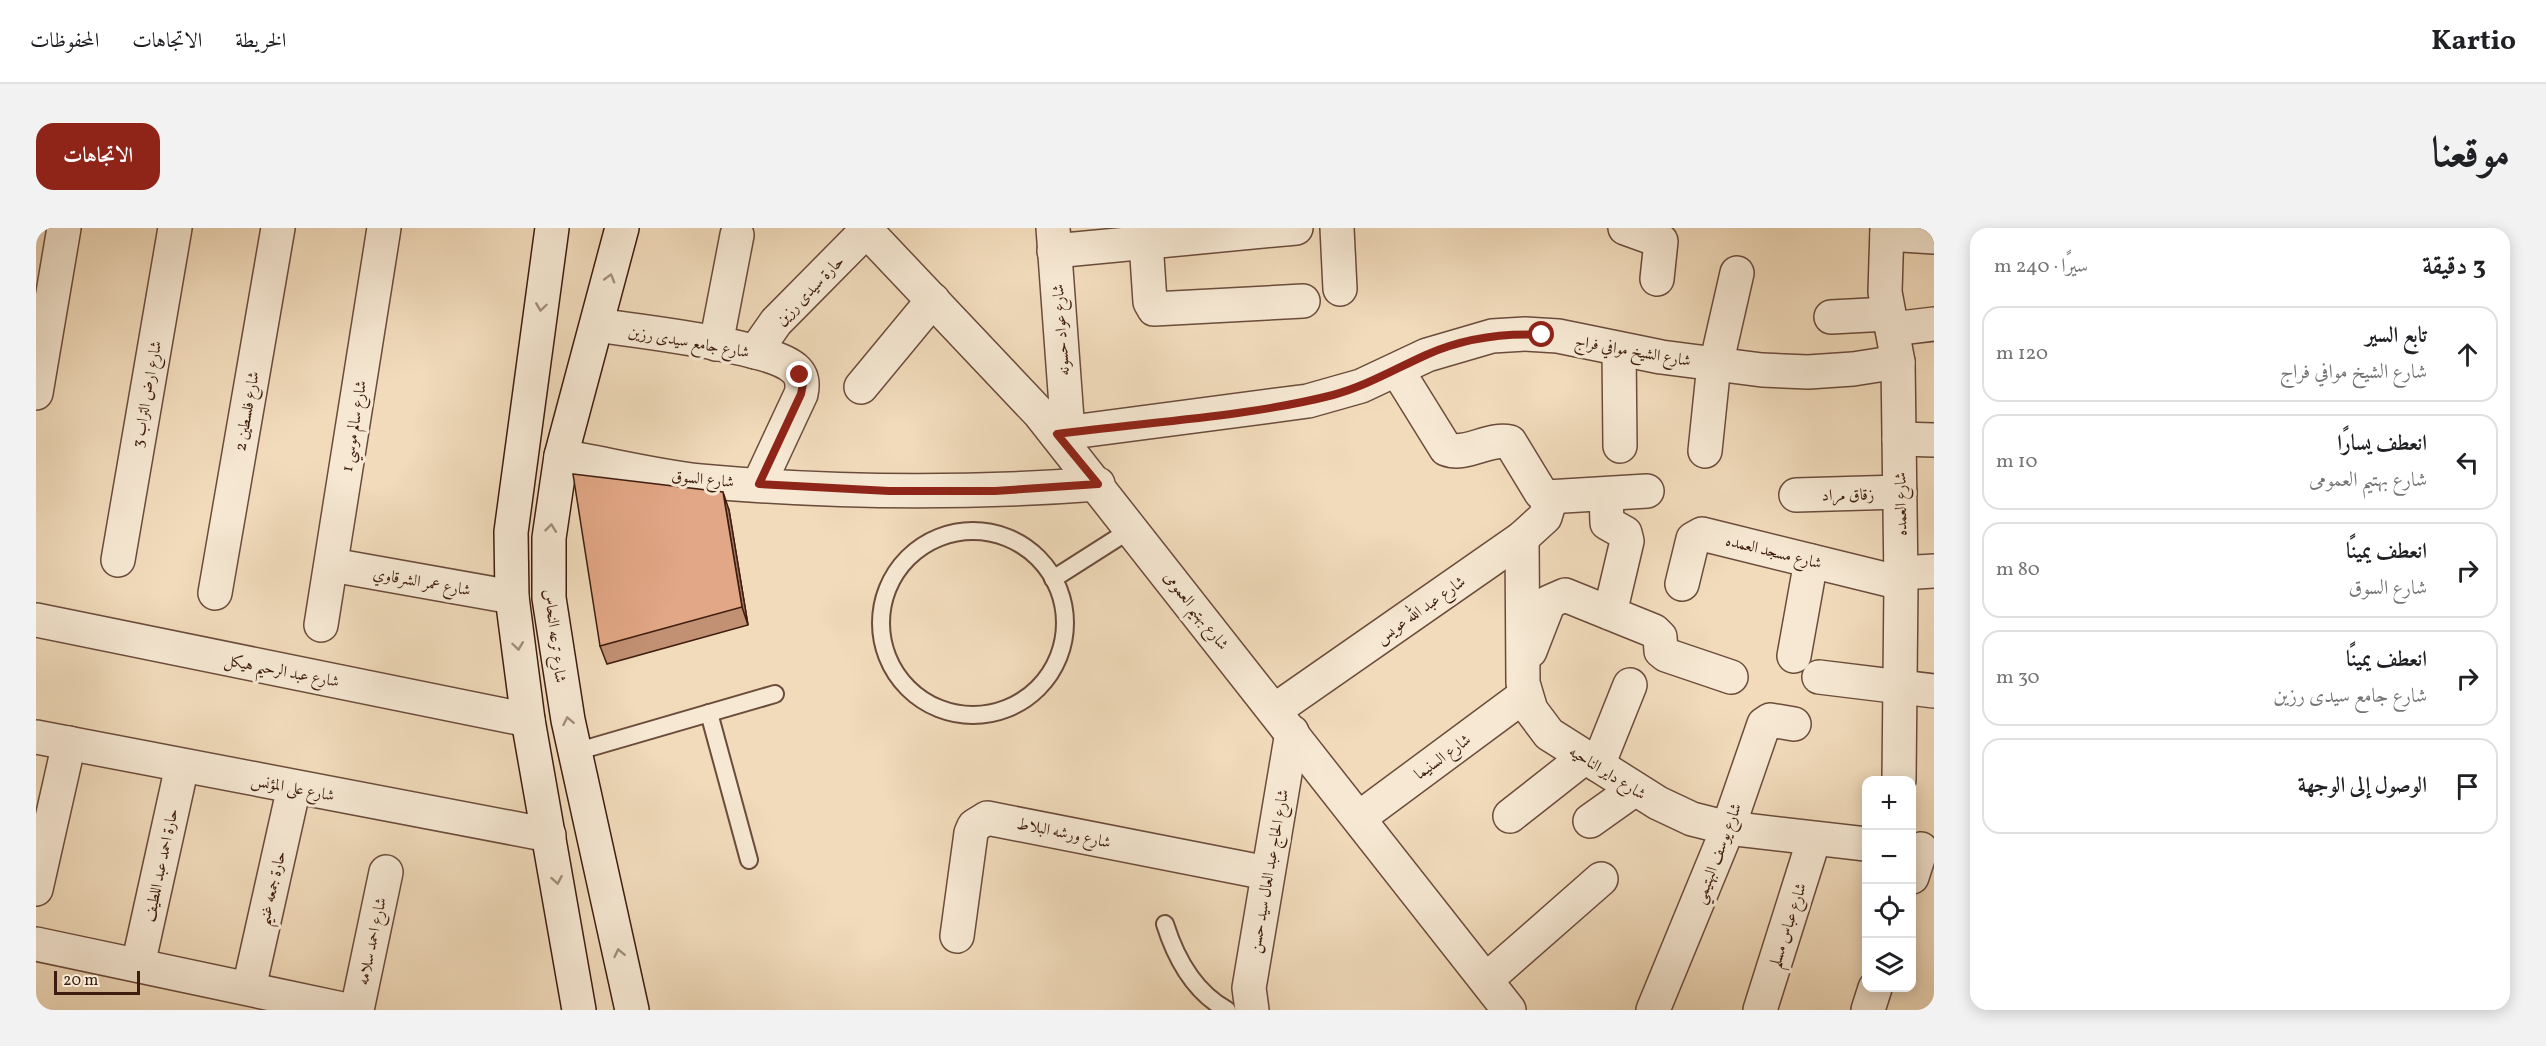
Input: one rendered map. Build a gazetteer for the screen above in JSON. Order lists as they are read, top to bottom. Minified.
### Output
{"streets":{"street":["حارة سيدى رزين","شارع عواد حسونه","شارع جامع سيدى رزين","شارع الشيخ موافي فراج","شارع ارض التراب 3","شارع فلسطين 2","شارع سالم موسي 1","شارع السوق","زقاق مراد","شارع العمده","شارع مسجد العمده","شارع عمر الشرقاوي","شارع عبد الله عويس","شارع بهتيم العمومى","شارع ترعه النحاس","شارع عبد الرحيم هيكل","شارع السنيما","شارع داير الناحيه","شارع على المؤنس","شارع ورشه البلاط","شارع يوسف البهتيمي","حارة احمد عبد اللطيف","شارع الحاج عبد العال سيد حسن","حارة جمعه غنيم","شارع عباس مسلم","شارع احمد سلامه"]},"crossings":[["حارة سيدى رزين","شارع جامع سيدى رزين"],["حارة سيدى رزين","شارع بهتيم العمومى"],["شارع عواد حسونه","شارع الشيخ موافي فراج"],["شارع عواد حسونه","شارع بهتيم العمومى"],["شارع جامع سيدى رزين","شارع السوق"],["شارع جامع سيدى رزين","شارع ترعه النحاس"],["شارع الشيخ موافي فراج","شارع العمده"],["شارع الشيخ موافي فراج","شارع بهتيم العمومى"],["شارع سالم موسي 1","شارع عمر الشرقاوي"],["شارع السوق","شارع بهتيم العمومى"],["شارع السوق","شارع ترعه النحاس"],["زقاق مراد","شارع العمده"],["شارع العمده","شارع مسجد العمده"],["شارع عبد الله عويس","شارع بهتيم العمومى"],["شارع عبد الله عويس","شارع داير الناحيه"],["شارع عبد الله عويس","شارع الحاج عبد العال سيد حسن"],["شارع بهتيم العمومى","شارع السنيما"],["شارع بهتيم العمومى","شارع الحاج عبد العال سيد حسن"],["شارع السنيما","شارع داير الناحيه"],["شارع داير الناحيه","شارع يوسف البهتيمي"],["شارع داير الناحيه","شارع عباس مسلم"],["شارع على المؤنس","حارة احمد عبد اللطيف"],["شارع على المؤنس","حارة جمعه غنيم"],["شارع ورشه البلاط","شارع الحاج عبد العال سيد حسن"]],"scale_bar":"20 m","page":{"header":"Kartio","nav":["الخريطة","الاتجاهات","المحفوظات"],"title":"موقعنا","buttons":"الاتجاهات","heading":["3 دقيقة","سيرًا · 240 m"],"list":[["تابع السير","شارع الشيخ موافي فراج","120 m"],["انعطف يسارًا","شارع بهتيم العمومى","10 m"],["انعطف يمينًا","شارع السوق","80 m"],["انعطف يمينًا","شارع جامع سيدى رزين","30 m"],"الوصول إلى الوجهة"],"map_buttons":["+","−"],"scale":"20 m"}}
